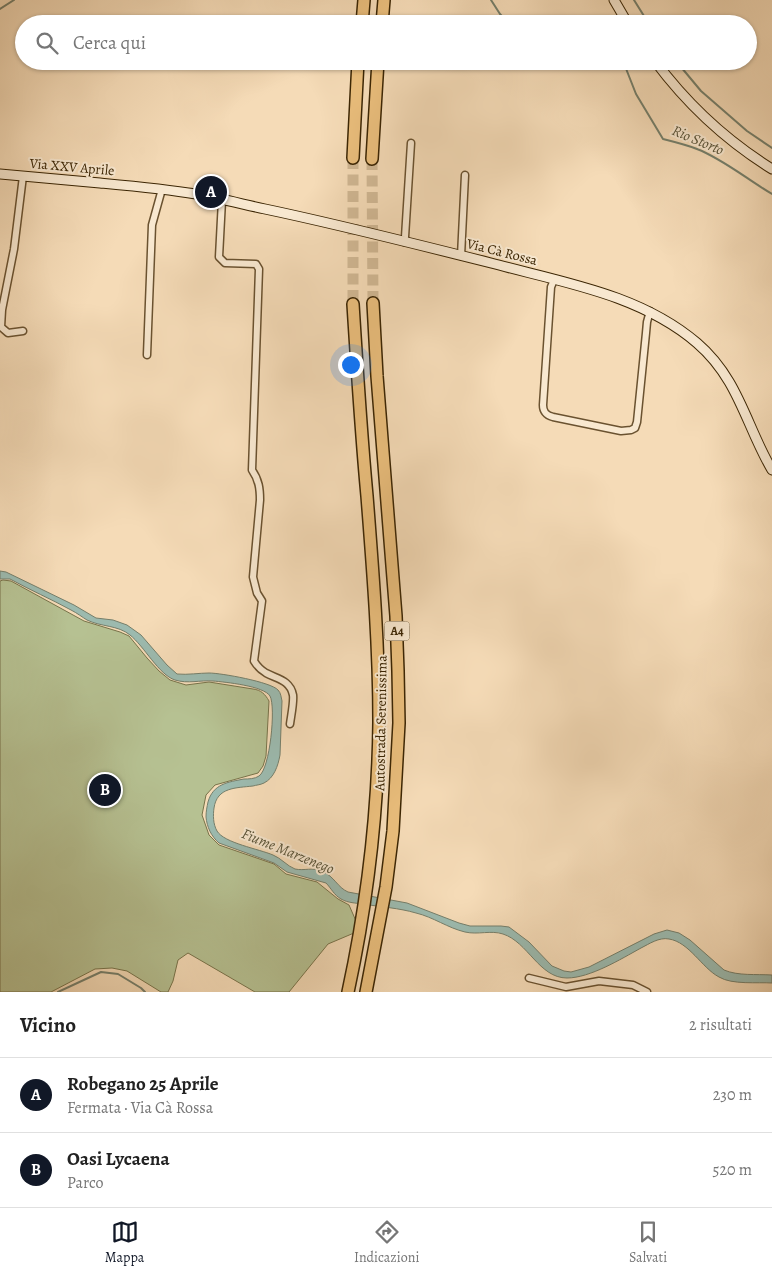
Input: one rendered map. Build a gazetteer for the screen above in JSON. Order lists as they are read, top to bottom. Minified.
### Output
{"streets":{"highway":["A4","Autostrada Serenissima"],"main road":["Via XXV Aprile","Via Cà Rossa"]},"crossings":[["Via XXV Aprile","Via Cà Rossa"]],"water":["Rio Storto","Fiume Marzenego"],"page":{"search":"Cerca qui","pins":["A","B"],"heading":["Vicino","2 risultati"],"list":[{"mark":"A","name":"Robegano 25 Aprile","note":"Fermata · Via Cà Rossa","value":"230 m"},{"mark":"B","name":"Oasi Lycaena","note":"Parco","value":"520 m"}],"nav":["Mappa","Indicazioni","Salvati"]}}
